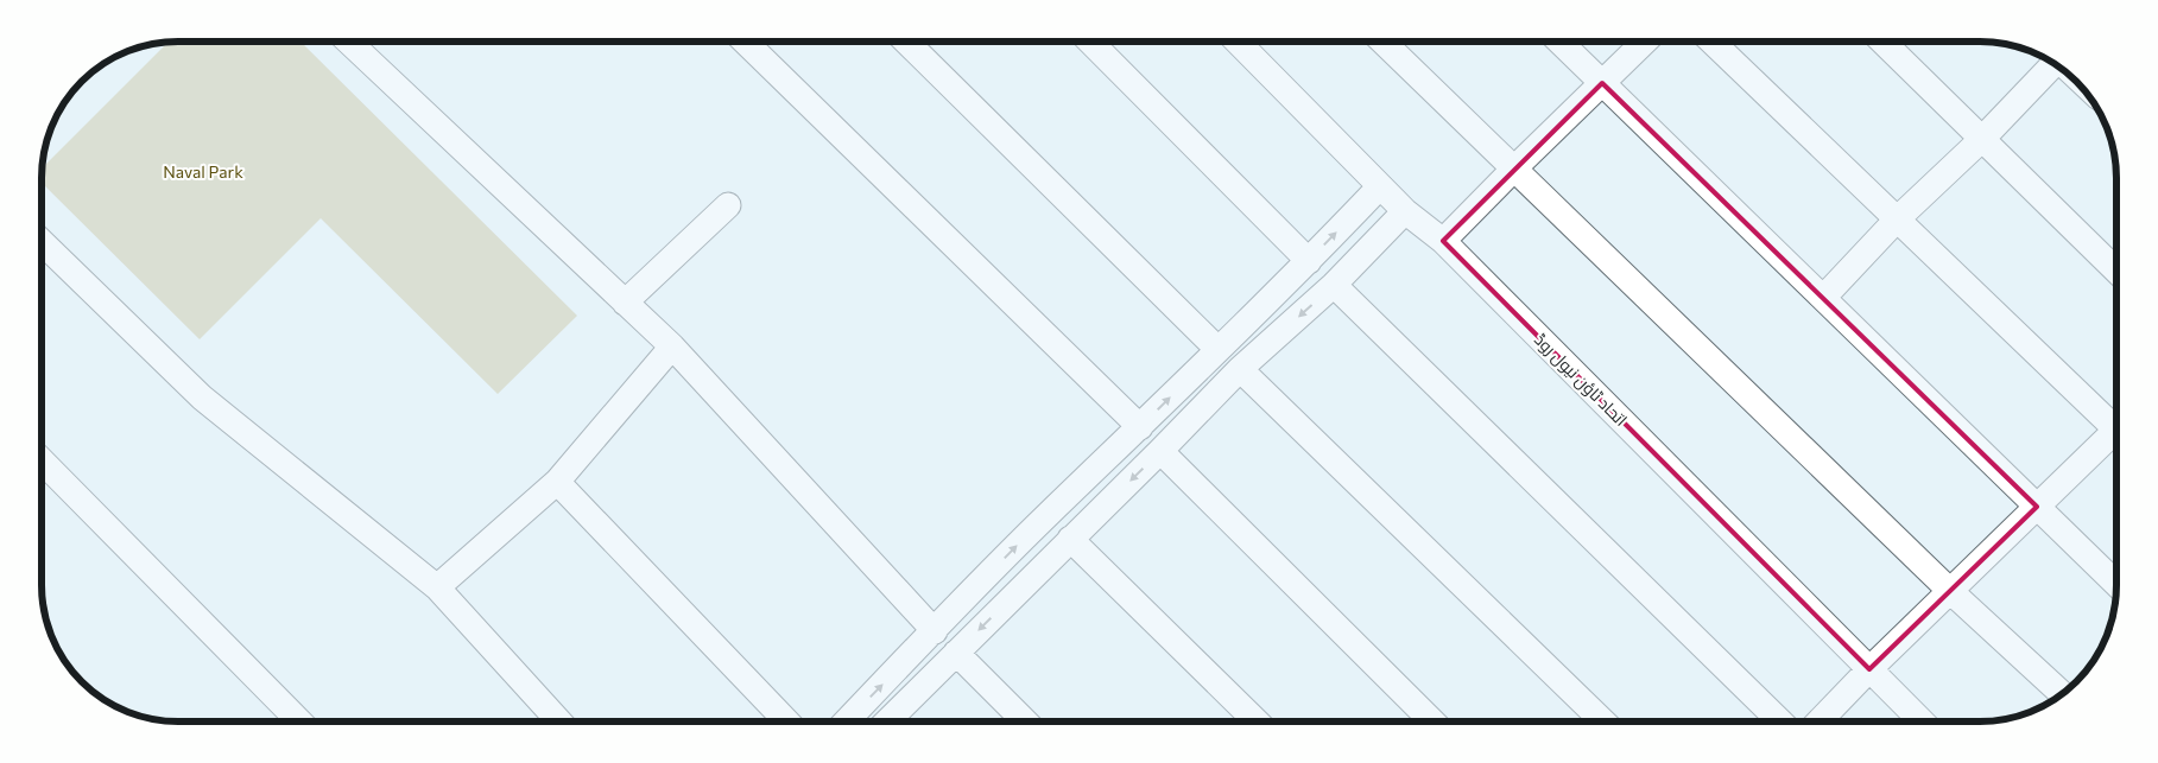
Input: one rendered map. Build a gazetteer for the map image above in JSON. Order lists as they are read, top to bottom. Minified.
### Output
{"streets":{"street":["اتحاد ٹاؤن نیول روڈ"]},"parks":["Naval Park"]}
